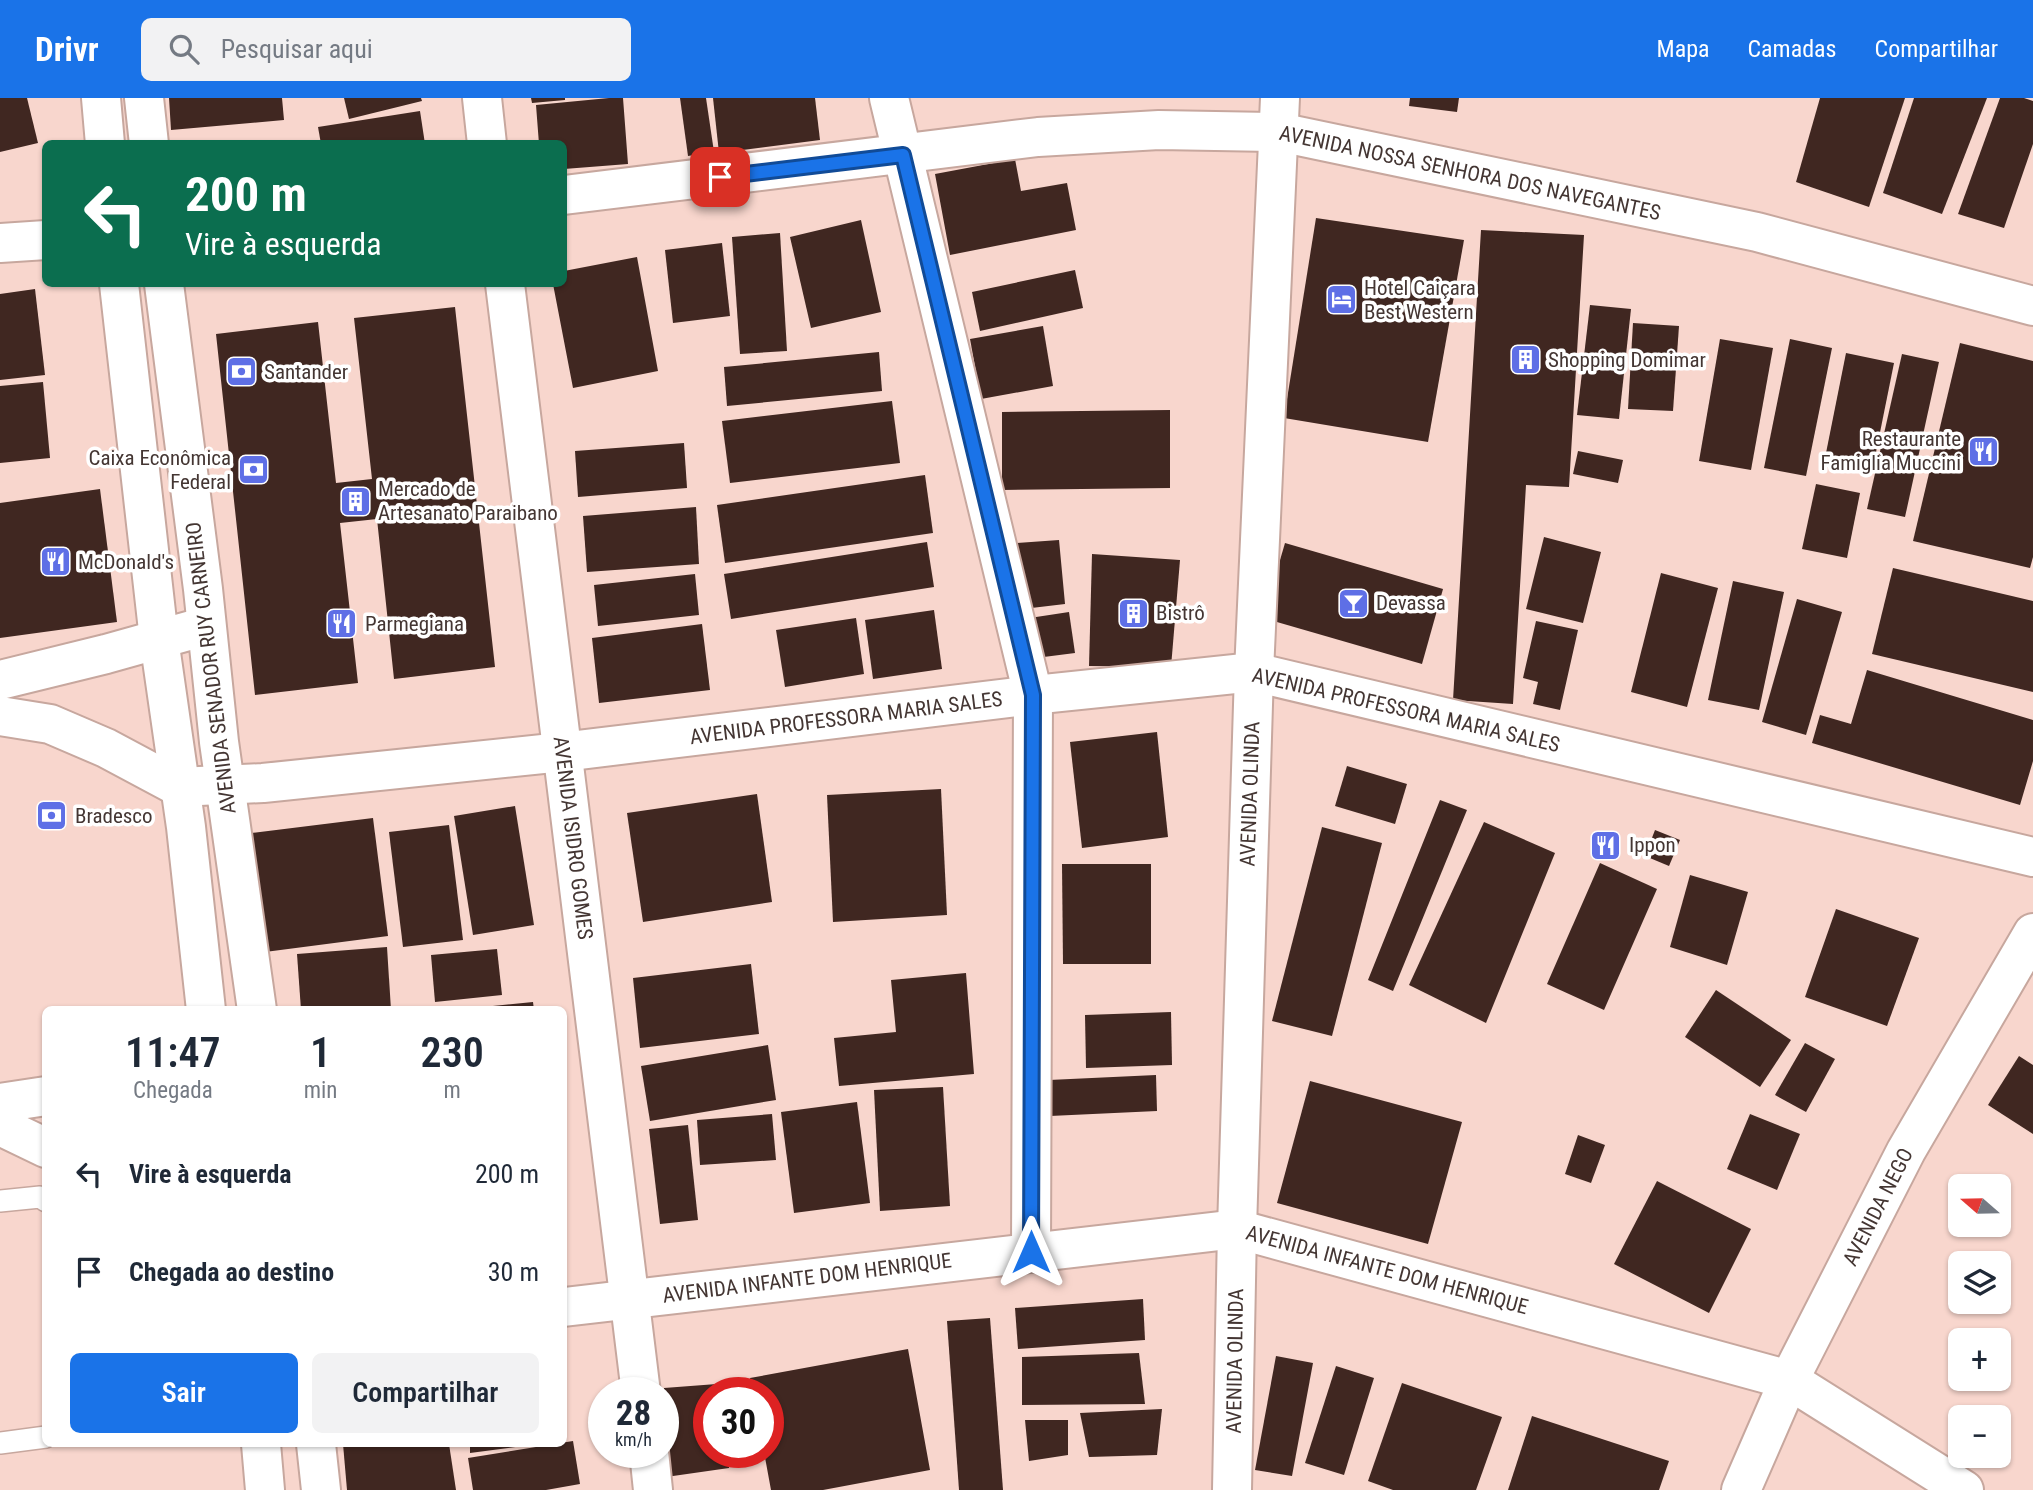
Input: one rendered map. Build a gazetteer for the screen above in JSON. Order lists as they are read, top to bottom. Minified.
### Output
{"streets":{"main road":["AVENIDA NOSSA SENHORA DOS NAVEGANTES","AVENIDA SENADOR RUY CARNEIRO","AVENIDA PROFESSORA MARIA SALES","AVENIDA OLINDA","AVENIDA ISIDRO GOMES","AVENIDA NEGO","AVENIDA INFANTE DOM HENRIQUE"]},"crossings":[["AVENIDA NOSSA SENHORA DOS NAVEGANTES","AVENIDA OLINDA"],["AVENIDA SENADOR RUY CARNEIRO","AVENIDA PROFESSORA MARIA SALES"],["AVENIDA PROFESSORA MARIA SALES","AVENIDA OLINDA"],["AVENIDA PROFESSORA MARIA SALES","AVENIDA ISIDRO GOMES"],["AVENIDA OLINDA","AVENIDA INFANTE DOM HENRIQUE"],["AVENIDA ISIDRO GOMES","AVENIDA INFANTE DOM HENRIQUE"],["AVENIDA NEGO","AVENIDA INFANTE DOM HENRIQUE"]],"places":{"hotel":["Hotel Caiçara Best Western"],"building":["Shopping Domimar","Mercado de Artesanato Paraibano","Bistrô"],"bank":["Santander","Caixa Econômica Federal","Bradesco"],"restaurant":["Restaurante Famiglia Muccini","McDonald's","Parmegiana","Ippon"],"bar":["Devassa"]},"north":"left","page":{"header":"Drivr","search":"Pesquisar aqui","nav":["Mapa","Camadas","Compartilhar"],"turn":["200 m","Vire à esquerda"],"eta":["11:47","Chegada","1","min","230","m"],"list":[{"name":"Vire à esquerda","value":"200 m"},{"name":"Chegada ao destino","value":"30 m"}],"map_buttons":["+","−"],"buttons":["Sair","Compartilhar"],"speed":"28 km/h","limit":"30"}}
